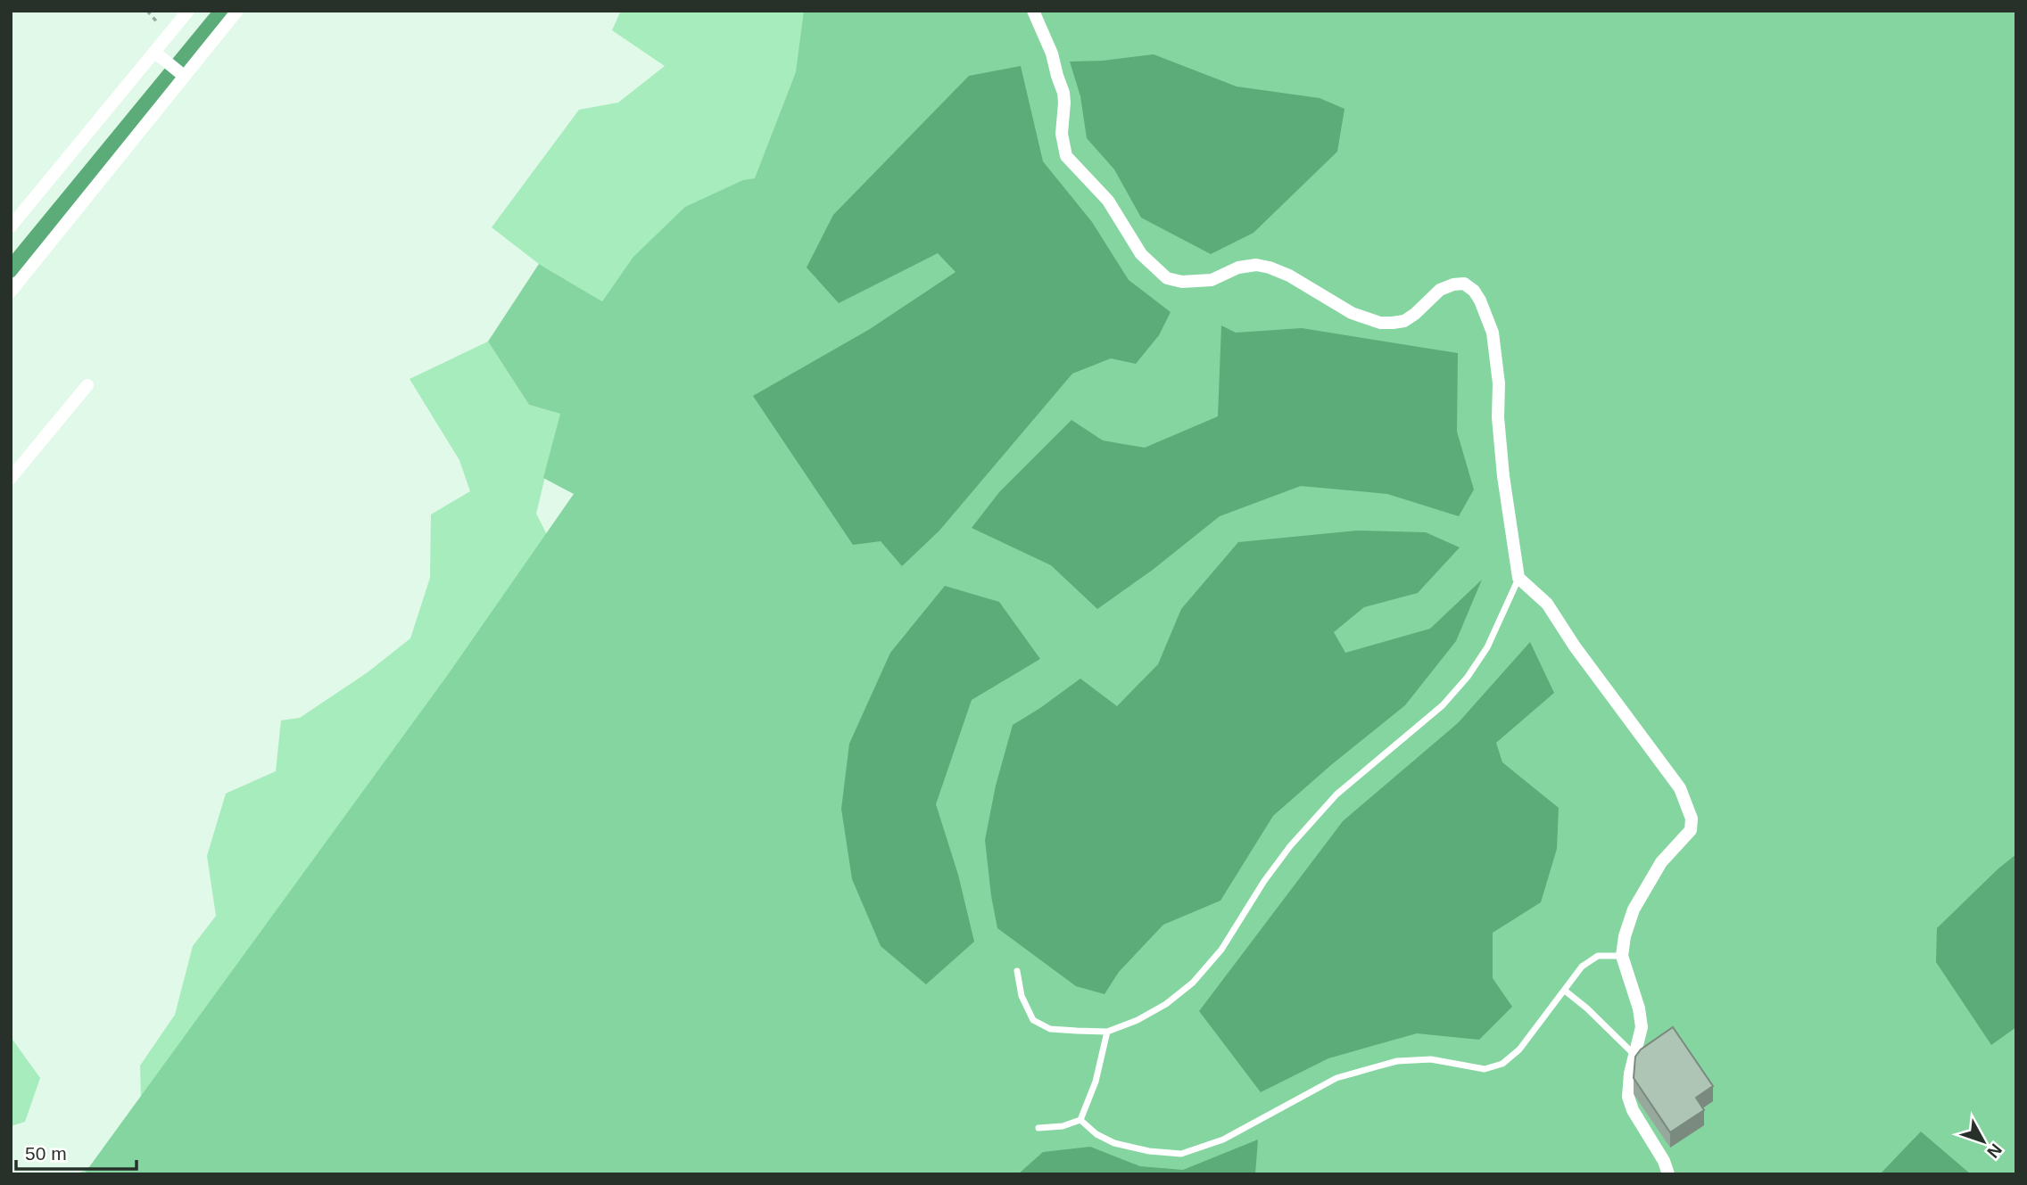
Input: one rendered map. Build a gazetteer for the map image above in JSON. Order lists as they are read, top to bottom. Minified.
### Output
{"scale_bar":"50 m","north":"bottom right"}
